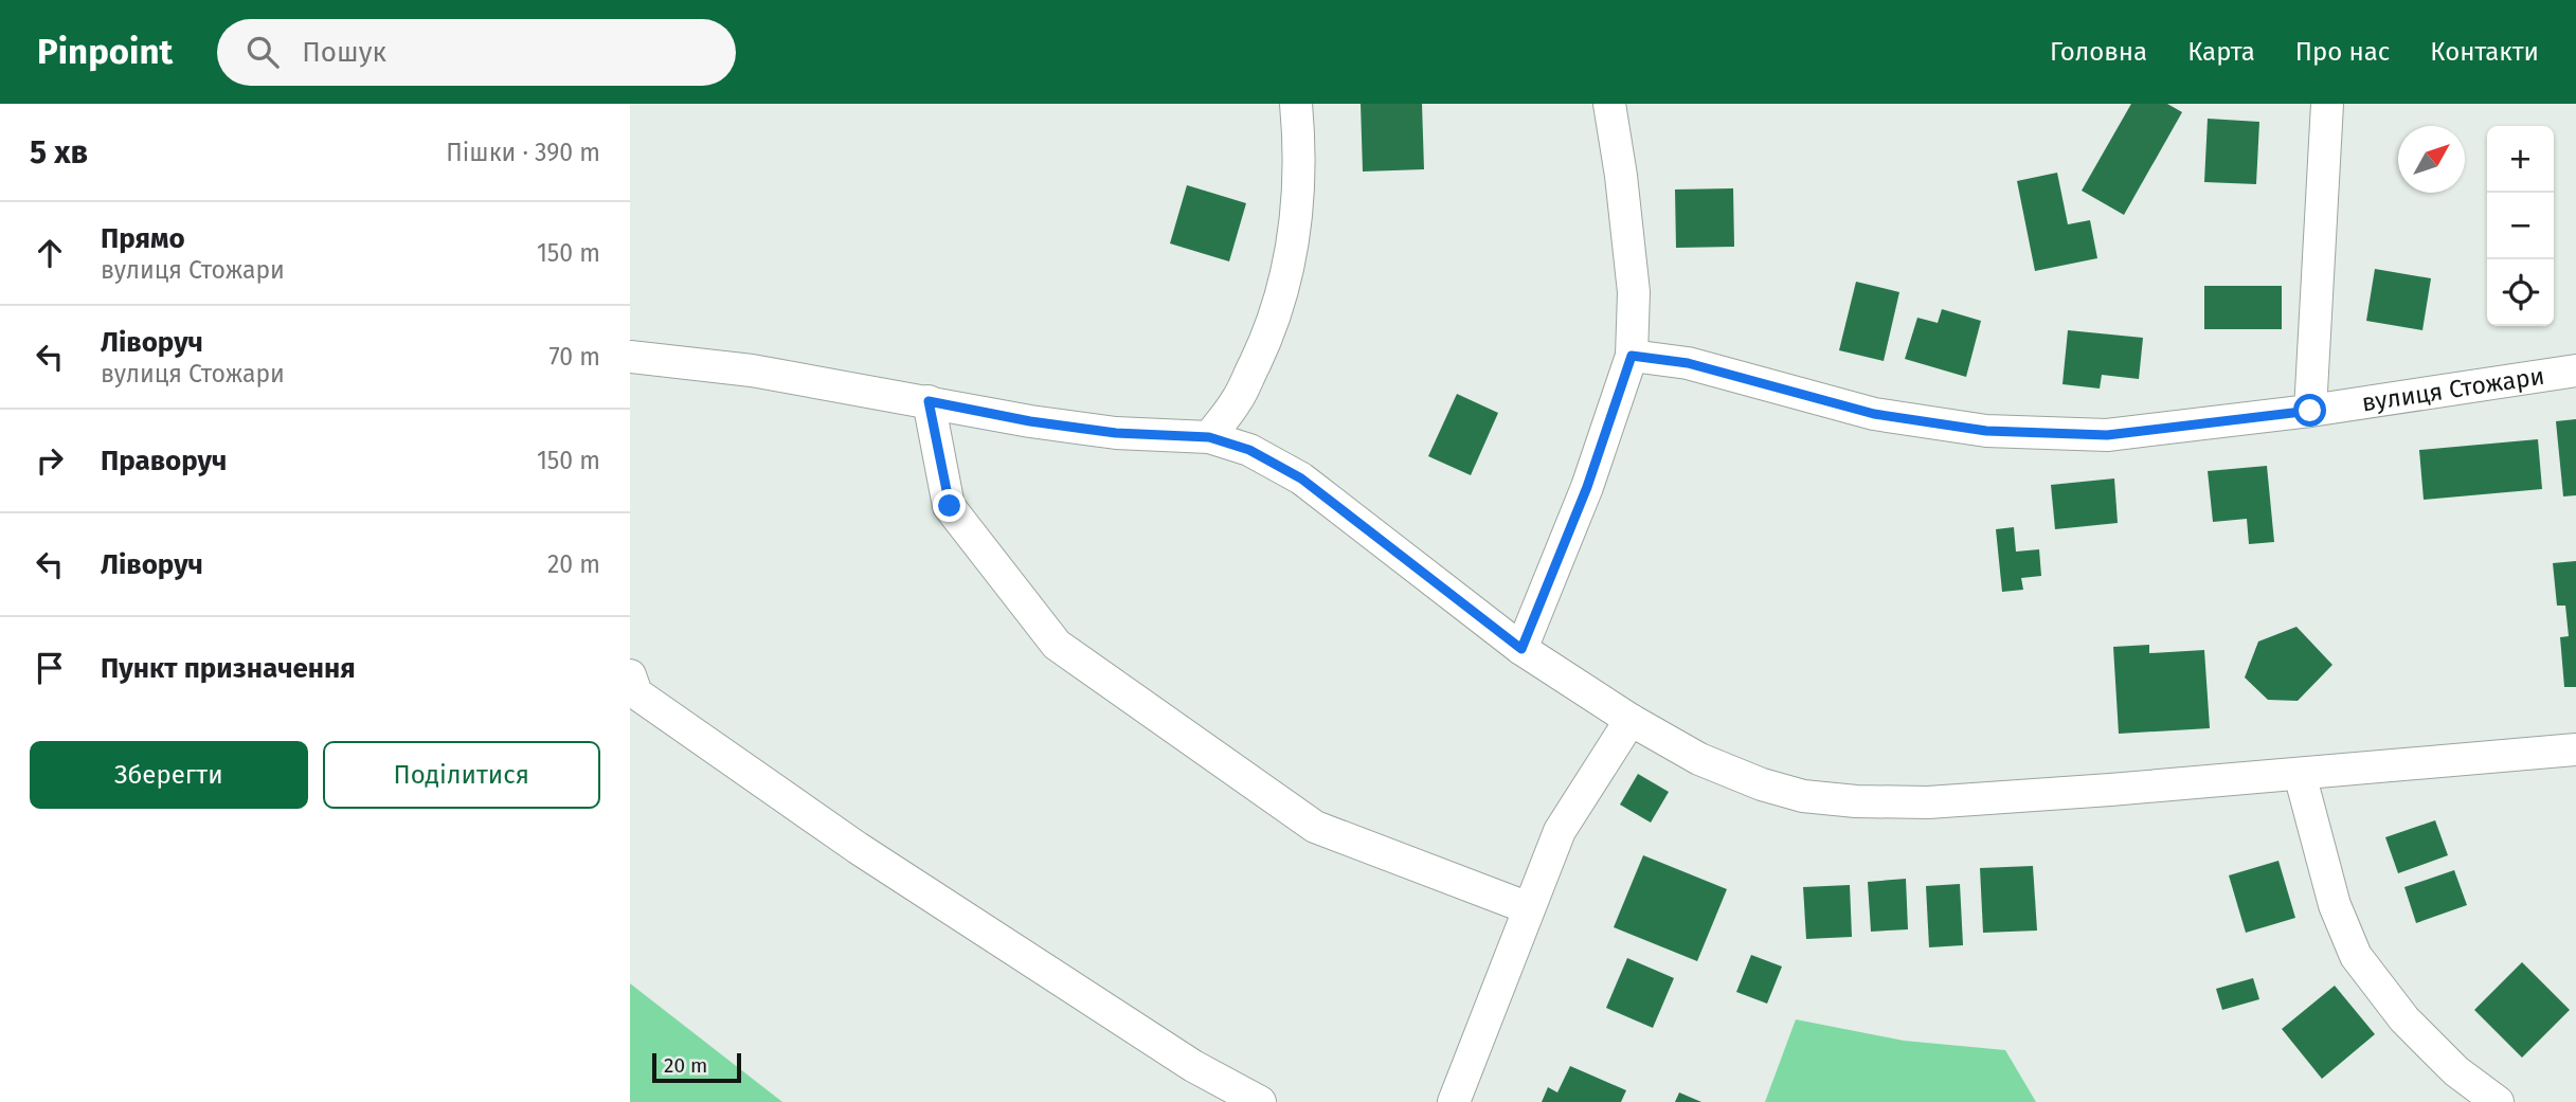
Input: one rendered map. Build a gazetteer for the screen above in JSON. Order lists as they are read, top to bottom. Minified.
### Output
{"streets":{"street":["вулиця Стожари"]},"scale_bar":"20 m","north":"top right","page":{"header":"Pinpoint","search":"Пошук","nav":["Головна","Карта","Про нас","Контакти"],"heading":["5 хв","Пішки · 390 m"],"map_buttons":["+","−"],"list":[["Прямо","вулиця Стожари","150 m"],["Ліворуч","вулиця Стожари","70 m"],["Праворуч","150 m"],["Ліворуч","20 m"],"Пункт призначення"],"buttons":["Зберегти","Поділитися"],"scale":"20 m"}}
